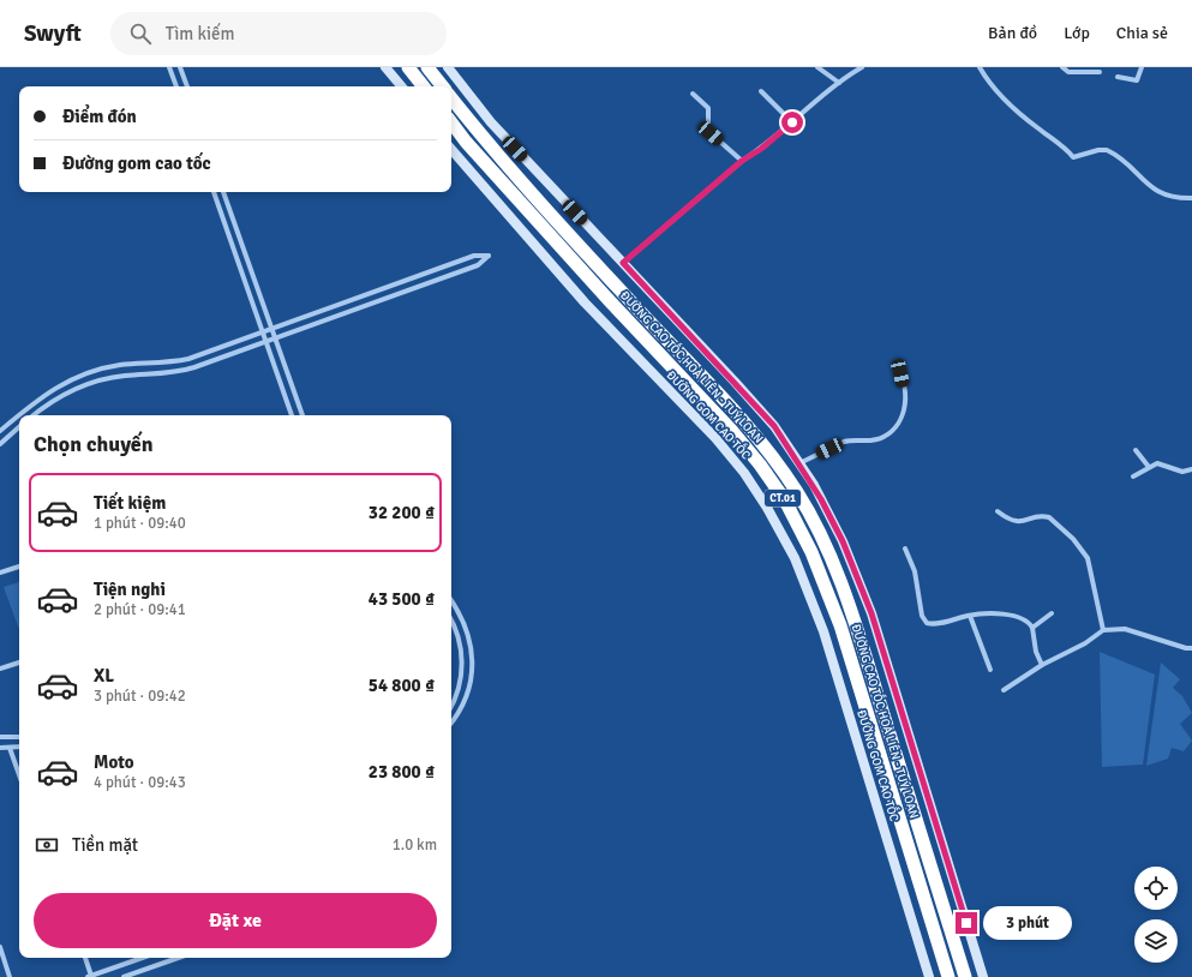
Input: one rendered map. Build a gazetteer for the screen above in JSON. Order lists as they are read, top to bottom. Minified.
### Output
{"streets":{"highway":["ĐƯỜNG CAO TỐC HOÀ LIÊN - TUÝ LOAN","CT.01"],"main road":["ĐƯỜNG GOM CAO TỐC"]},"page":{"header":"Swyft","search":"Tìm kiếm","nav":["Bản đồ","Lớp","Chia sẻ"],"banner":["Điểm đón","Đường gom cao tốc"],"heading":"Chọn chuyến","list":[{"name":"Tiết kiệm","note":"1 phút · 09:40","value":"32 200 ₫"},{"name":"Tiện nghi","note":"2 phút · 09:41","value":"43 500 ₫"},{"name":"XL","note":"3 phút · 09:42","value":"54 800 ₫"},{"name":"Moto","note":"4 phút · 09:43","value":"23 800 ₫"}],"pay":["Tiền mặt","1.0 km"],"buttons":"Đặt xe","bubble":"3 phút"}}
